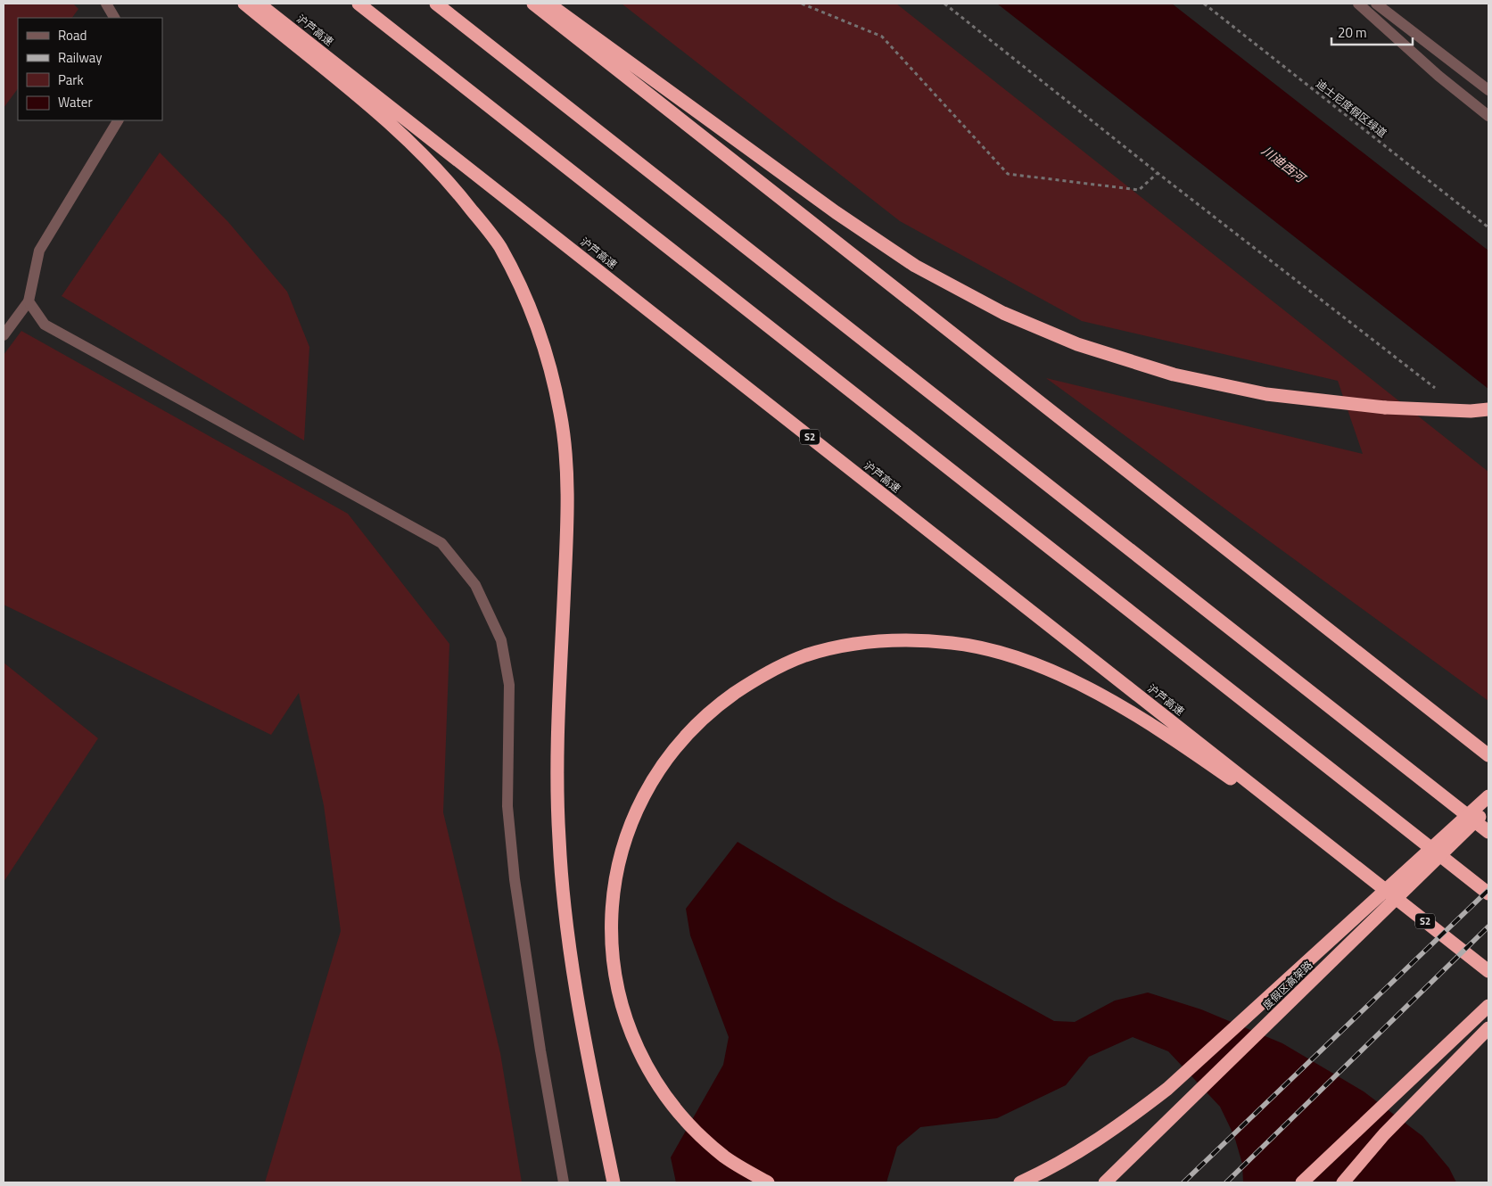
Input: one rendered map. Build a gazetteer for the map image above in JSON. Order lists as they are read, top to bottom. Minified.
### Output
{"streets":{"highway":["沪芦高速","S2","度假区高架路"],"path":["迪士尼度假区绿道"]},"water":["川迪西河"],"legend":["Road","Railway","Park","Water"],"scale_bar":"20 m"}
